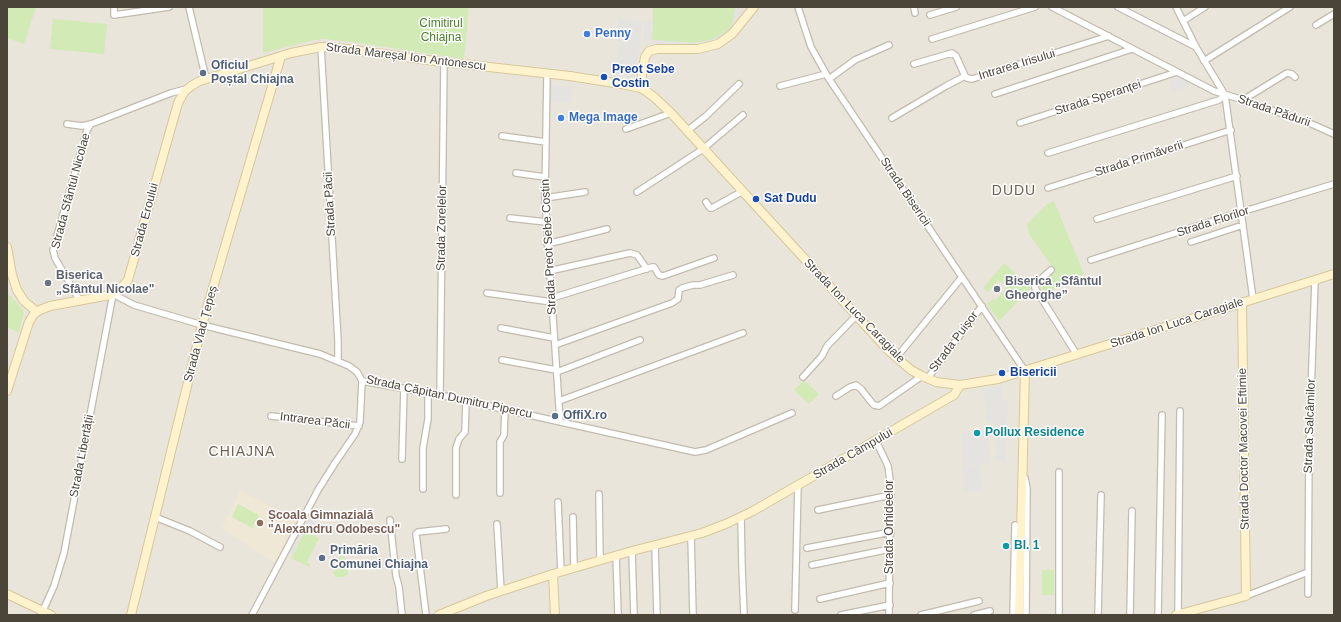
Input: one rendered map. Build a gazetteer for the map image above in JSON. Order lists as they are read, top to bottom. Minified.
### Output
{"streets":{"street":["Strada Mareșal Ion Antonescu","Intrarea Irisului","Strada Speranței","Strada Pădurii","Strada Primăverii","Strada Sfântul Nicolae","Strada Bisericii","Strada Păcii","Strada Eroului","Strada Florilor","Strada Zorelelor","Strada Preot Sebe Costin","Strada Ion Luca Caragiale","Strada Vlad Țepeș","Strada Puișor","Strada Căpitan Dumitru Pipercu","Intrarea Păcii","Strada Salcâmilor","Strada Doctor Macovei Eftimie","Strada Câmpului","Strada Libertății","Strada Orhideelor"]},"crossings":[["Strada Mareșal Ion Antonescu","Strada Sfântul Nicolae"],["Strada Mareșal Ion Antonescu","Strada Păcii"],["Strada Mareșal Ion Antonescu","Strada Eroului"],["Strada Mareșal Ion Antonescu","Strada Zorelelor"],["Strada Mareșal Ion Antonescu","Strada Preot Sebe Costin"],["Strada Mareșal Ion Antonescu","Strada Ion Luca Caragiale"],["Strada Mareșal Ion Antonescu","Strada Vlad Țepeș"],["Strada Bisericii","Strada Ion Luca Caragiale"],["Strada Bisericii","Strada Puișor"],["Strada Păcii","Strada Căpitan Dumitru Pipercu"],["Strada Eroului","Strada Căpitan Dumitru Pipercu"],["Strada Eroului","Strada Libertății"],["Strada Zorelelor","Strada Căpitan Dumitru Pipercu"],["Strada Preot Sebe Costin","Strada Ion Luca Caragiale"],["Strada Preot Sebe Costin","Strada Căpitan Dumitru Pipercu"],["Strada Ion Luca Caragiale","Strada Puișor"],["Strada Ion Luca Caragiale","Strada Salcâmilor"],["Strada Ion Luca Caragiale","Strada Doctor Macovei Eftimie"],["Strada Ion Luca Caragiale","Strada Câmpului"],["Strada Vlad Țepeș","Strada Căpitan Dumitru Pipercu"],["Strada Căpitan Dumitru Pipercu","Strada Libertății"],["Strada Câmpului","Strada Orhideelor"]],"districts":["DUDU","CHIAJNA"],"parks":["Cimitirul Chiajna"],"places":["Penny","Oficiul Poștal Chiajna","Preot Sebe Costin","Mega Image","Sat Dudu","Biserica „Sfântul Nicolae\"","Biserica „Sfântul Gheorghe”","Bisericii","OffiX.ro","Pollux Residence","Școala Gimnazială \"Alexandru Odobescu\"","Bl. 1","Primăria Comunei Chiajna"]}
